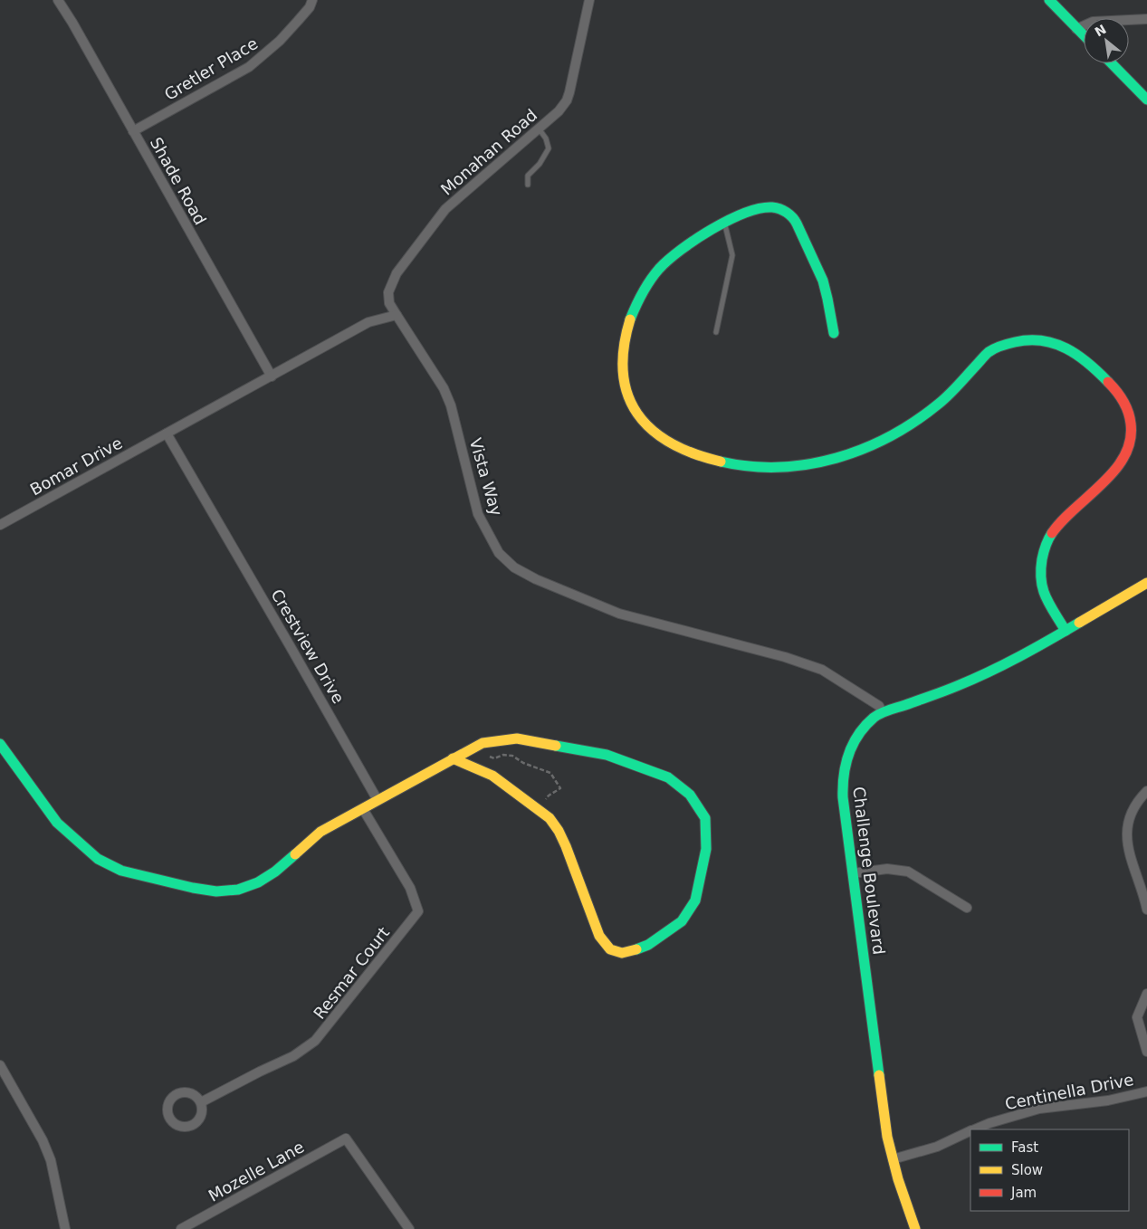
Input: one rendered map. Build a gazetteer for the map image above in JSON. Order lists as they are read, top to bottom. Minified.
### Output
{"streets":{"street":["Gretler Place","Monahan Road","Shade Road","Bomar Drive","Vista Way","Crestview Drive","Challenge Boulevard","Resmar Court","Centinella Drive","Mozelle Lane"]},"crossings":[["Gretler Place","Shade Road"],["Monahan Road","Vista Way"],["Bomar Drive","Crestview Drive"],["Vista Way","Challenge Boulevard"],["Challenge Boulevard","Centinella Drive"]],"legend":["Fast","Slow","Jam"],"north":"top left"}
